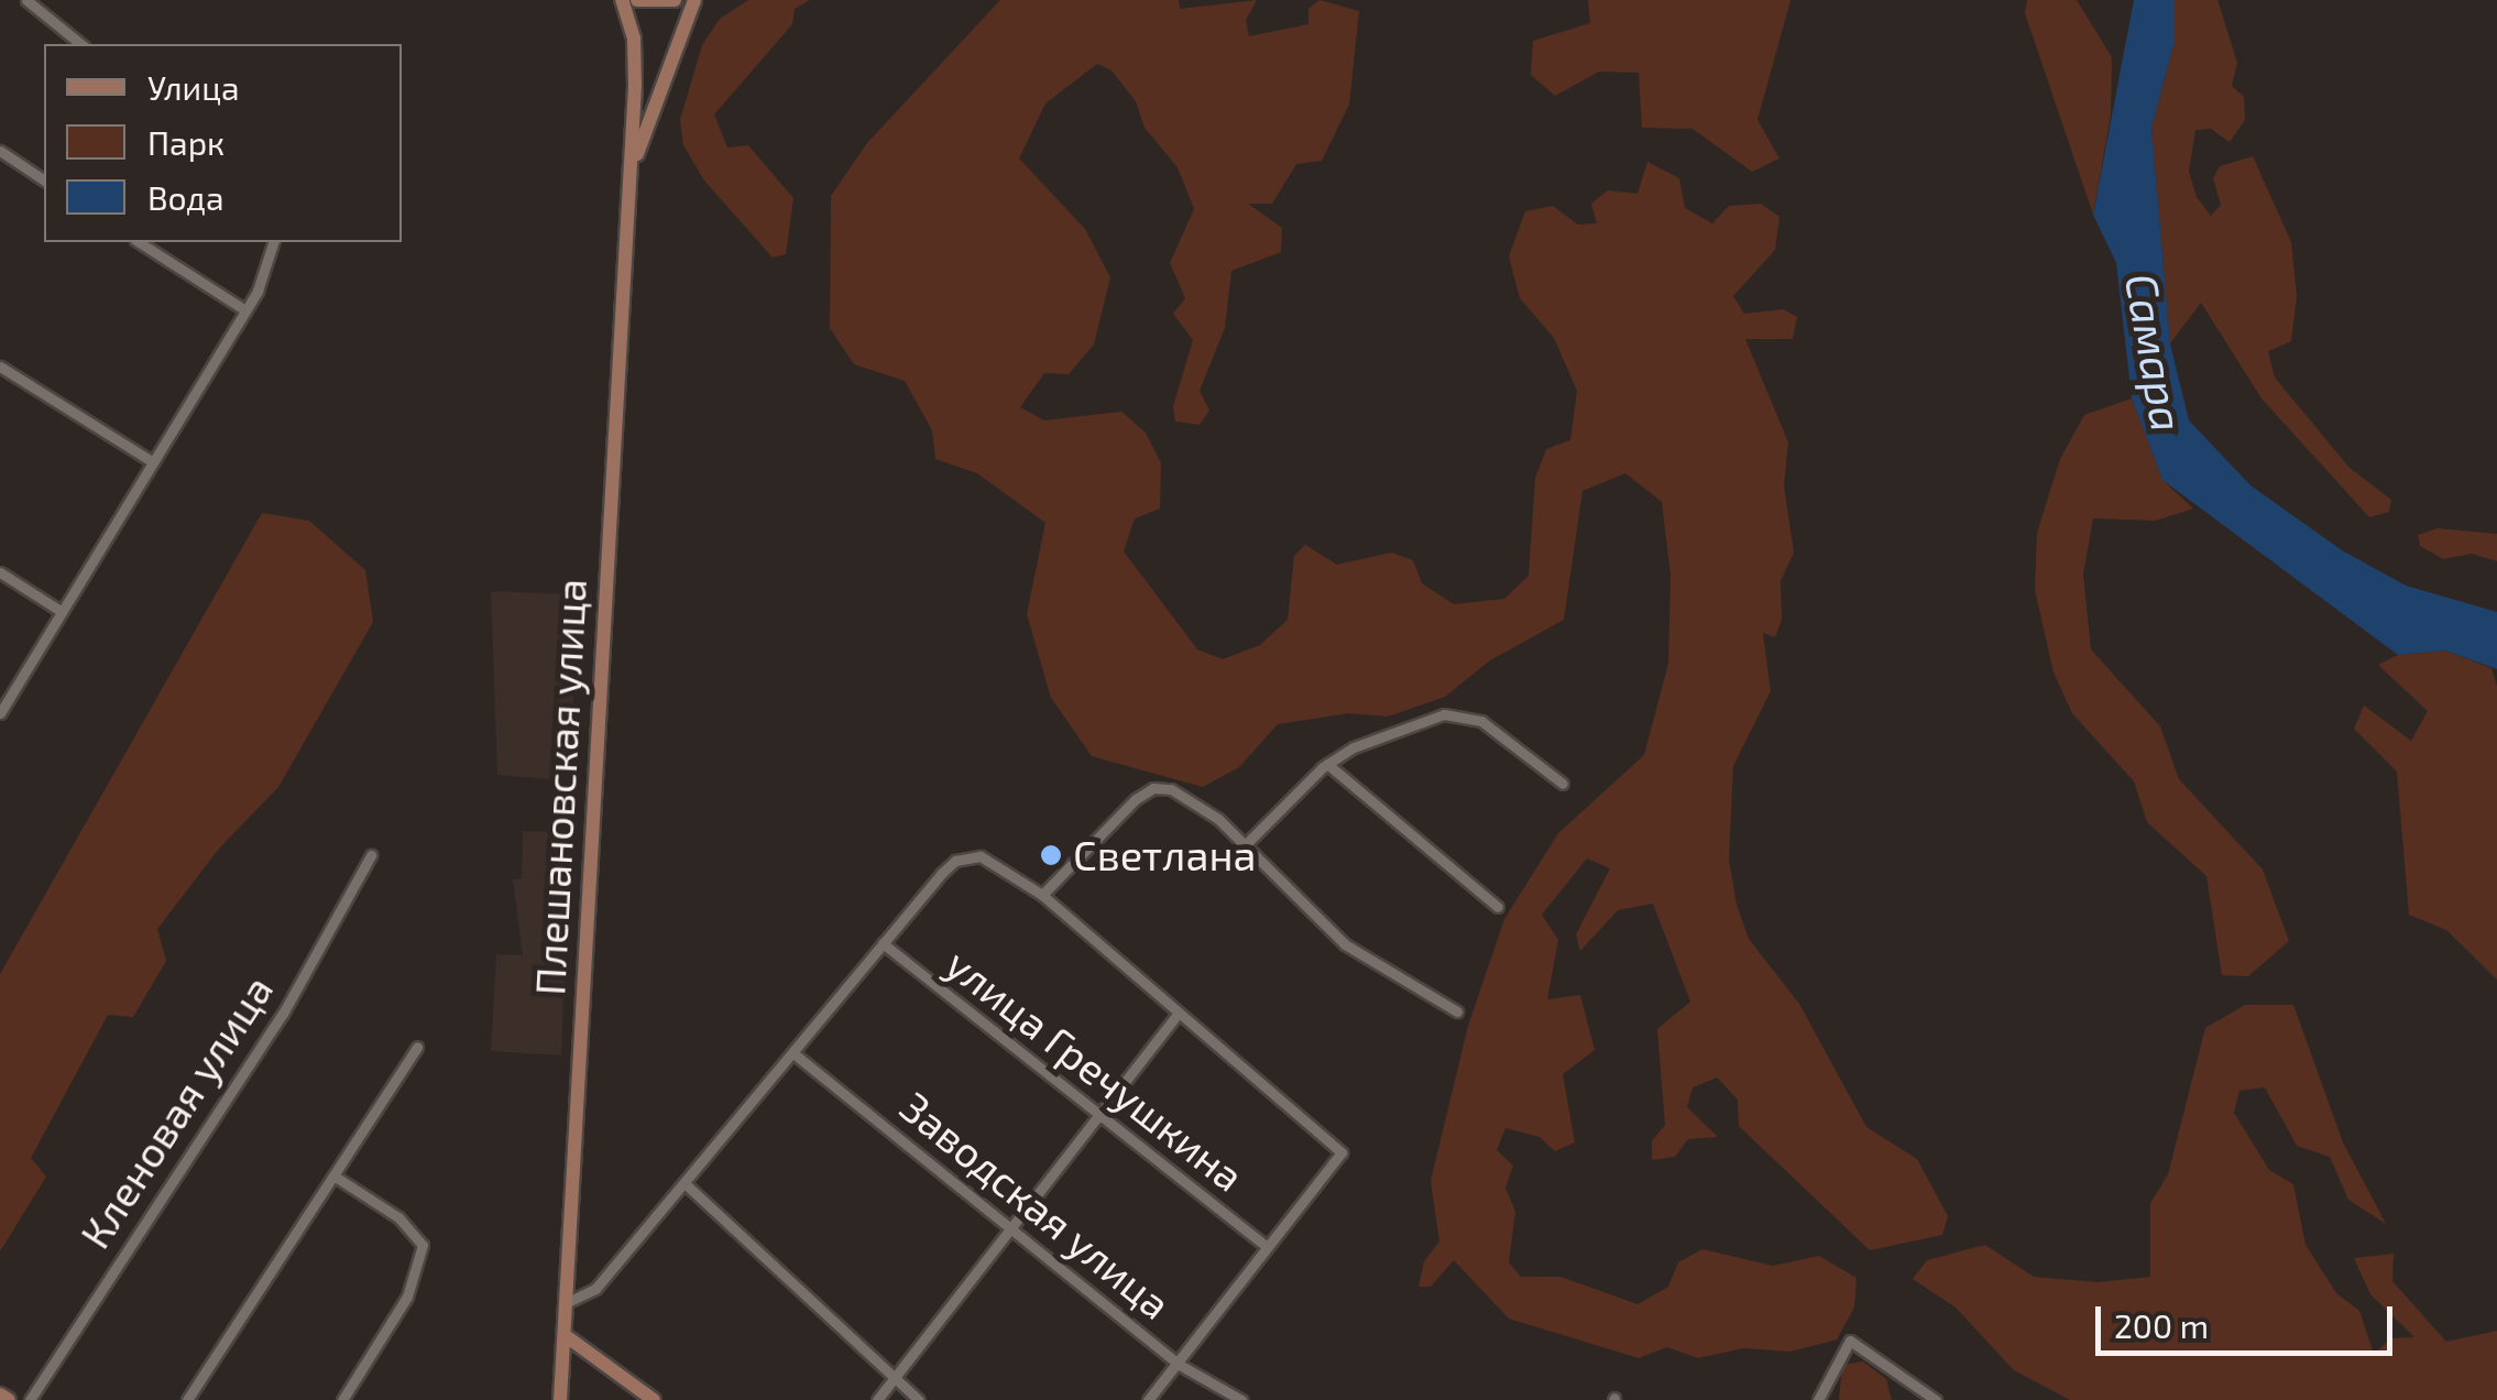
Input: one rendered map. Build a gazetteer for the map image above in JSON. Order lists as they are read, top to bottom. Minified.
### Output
{"streets":{"main road":["Плешановская улица"],"street":["улица Гречушкина","Кленовая улица","Заводская улица"]},"water":["Самара"],"places":["Светлана"],"legend":["Улица","Парк","Вода"],"scale_bar":"200 m"}
